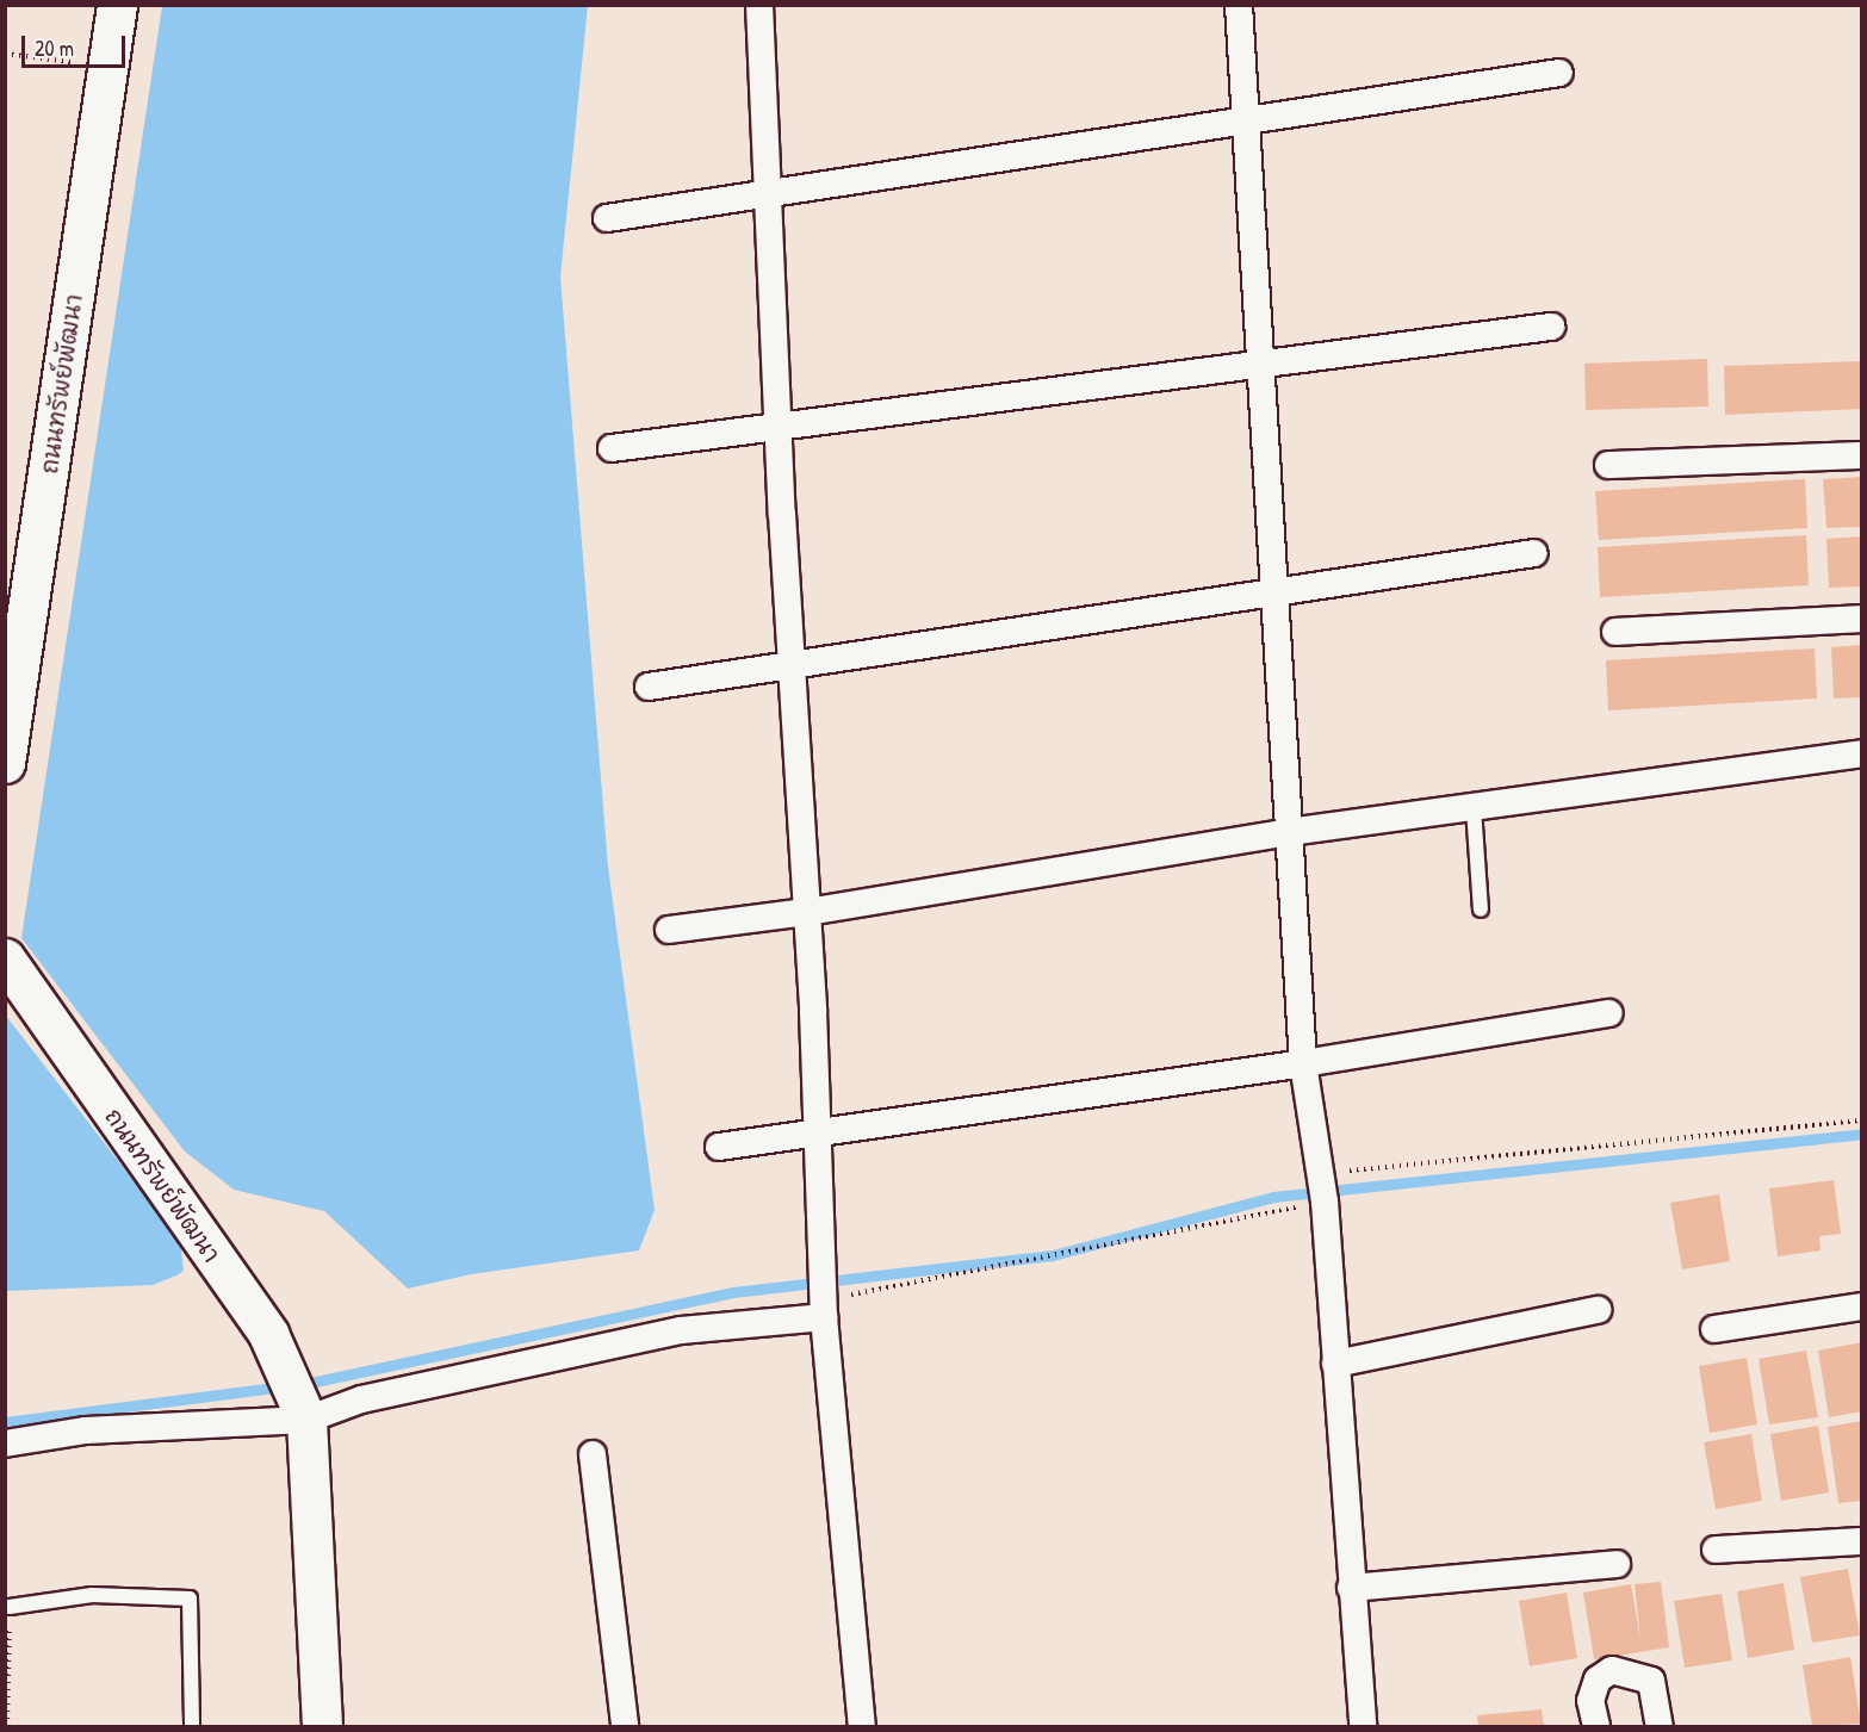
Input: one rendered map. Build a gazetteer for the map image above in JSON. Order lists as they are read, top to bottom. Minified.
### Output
{"streets":{"street":["ถนนทรัพย์พัฒนา"]},"scale_bar":"20 m"}
